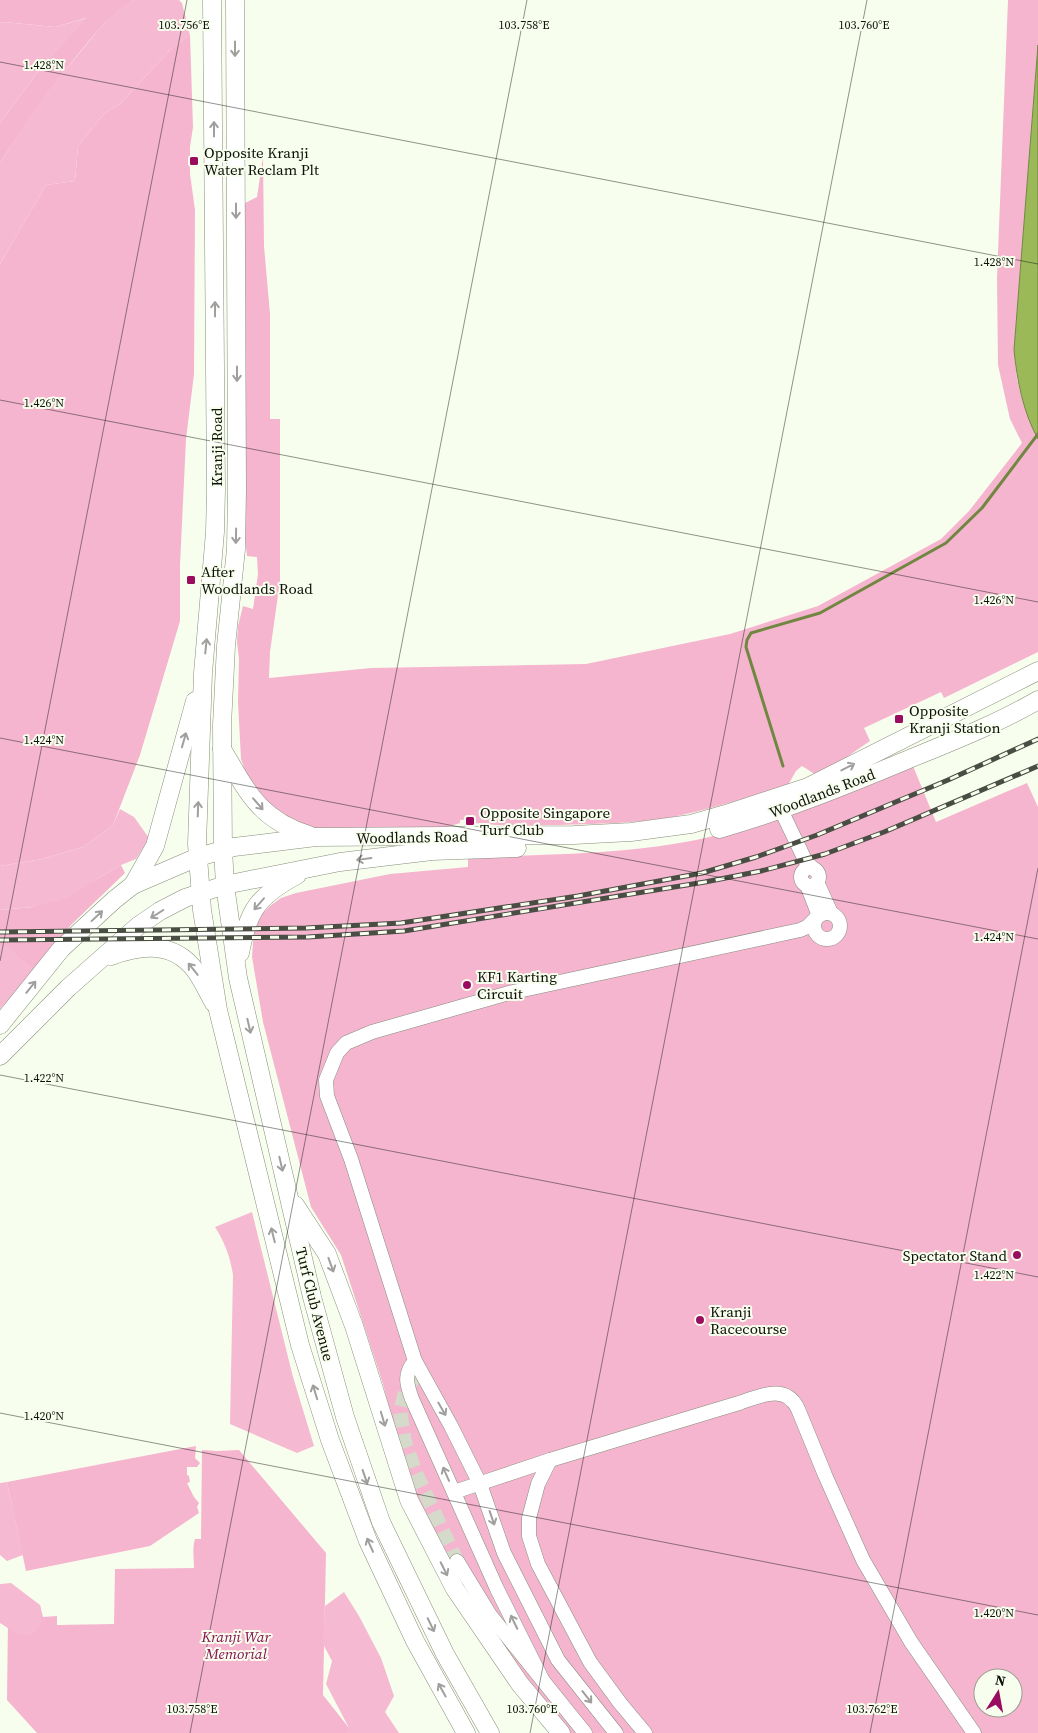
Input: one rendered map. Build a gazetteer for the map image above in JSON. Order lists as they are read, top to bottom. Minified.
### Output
{"streets":{"main road":["Kranji Road","Woodlands Road","Turf Club Avenue"]},"crossings":[["Kranji Road","Woodlands Road"],["Kranji Road","Turf Club Avenue"],["Woodlands Road","Turf Club Avenue"]],"parks":["Kranji War Memorial"],"places":{"transit":["Opposite Kranji Water Reclam Plt","After Woodlands Road","Opposite Kranji Station","Opposite Singapore Turf Club"],"other":["KF1 Karting Circuit","Spectator Stand","Kranji Racecourse"]},"north":"top","coordinates":["103.756°E","103.758°E","103.760°E","1.428°N","1.426°N","1.424°N","1.422°N","1.420°N","103.762°E"]}
